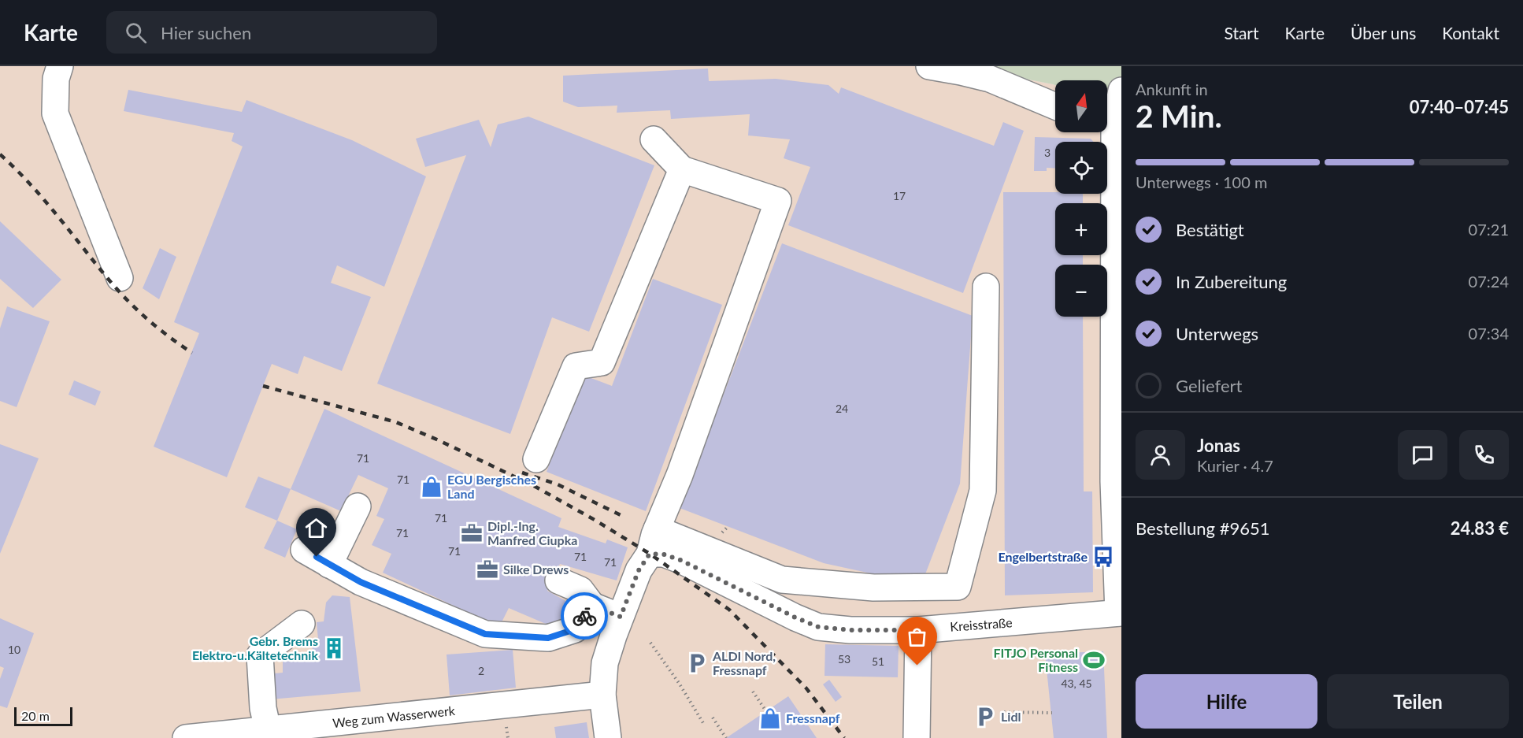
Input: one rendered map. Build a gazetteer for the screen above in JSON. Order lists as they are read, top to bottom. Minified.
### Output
{"streets":{"street":["Kreisstraße","Weg zum Wasserwerk"]},"places":{"shop":["EGU Bergisches Land","Fressnapf"],"office":["Dipl.-Ing. Manfred Ciupka","Silke Drews"],"bus stop":["Engelbertstraße"],"building":["Gebr. Brems Elektro-u.Kältetechnik"],"sports":["FITJO Personal Fitness"],"parking":["ALDI Nord, Fressnapf","Lidl"]},"house_numbers":["3","17","24","71","71","71","71","71","71","71","10","53","51","2","43, 45"],"scale_bar":"20 m","north":"top","page":{"header":"Karte","search":"Hier suchen","nav":["Start","Karte","Über uns","Kontakt"],"heading":["2 Min.","Ankunft in","07:40–07:45"],"panel":["Jonas","Kurier · 4.7","Bestellung #9651","24.83 €"],"map_buttons":["+","−"],"bar":"Unterwegs · 100 m","list":[["Bestätigt","07:21"],["In Zubereitung","07:24"],["Unterwegs","07:34"],"Geliefert"],"buttons":["Hilfe","Teilen"],"scale":"20 m"}}
